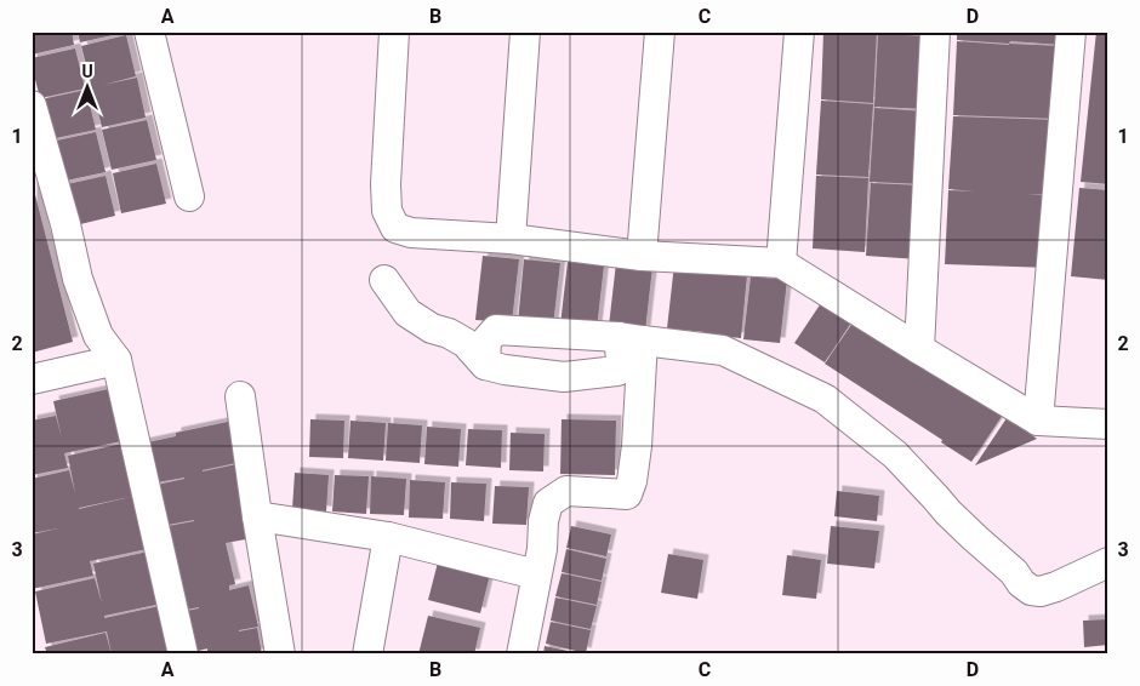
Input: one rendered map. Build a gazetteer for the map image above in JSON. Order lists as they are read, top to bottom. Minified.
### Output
{"north":"top","grid":{"columns":["A","B","C","D"],"rows":["1","2","3"]}}
